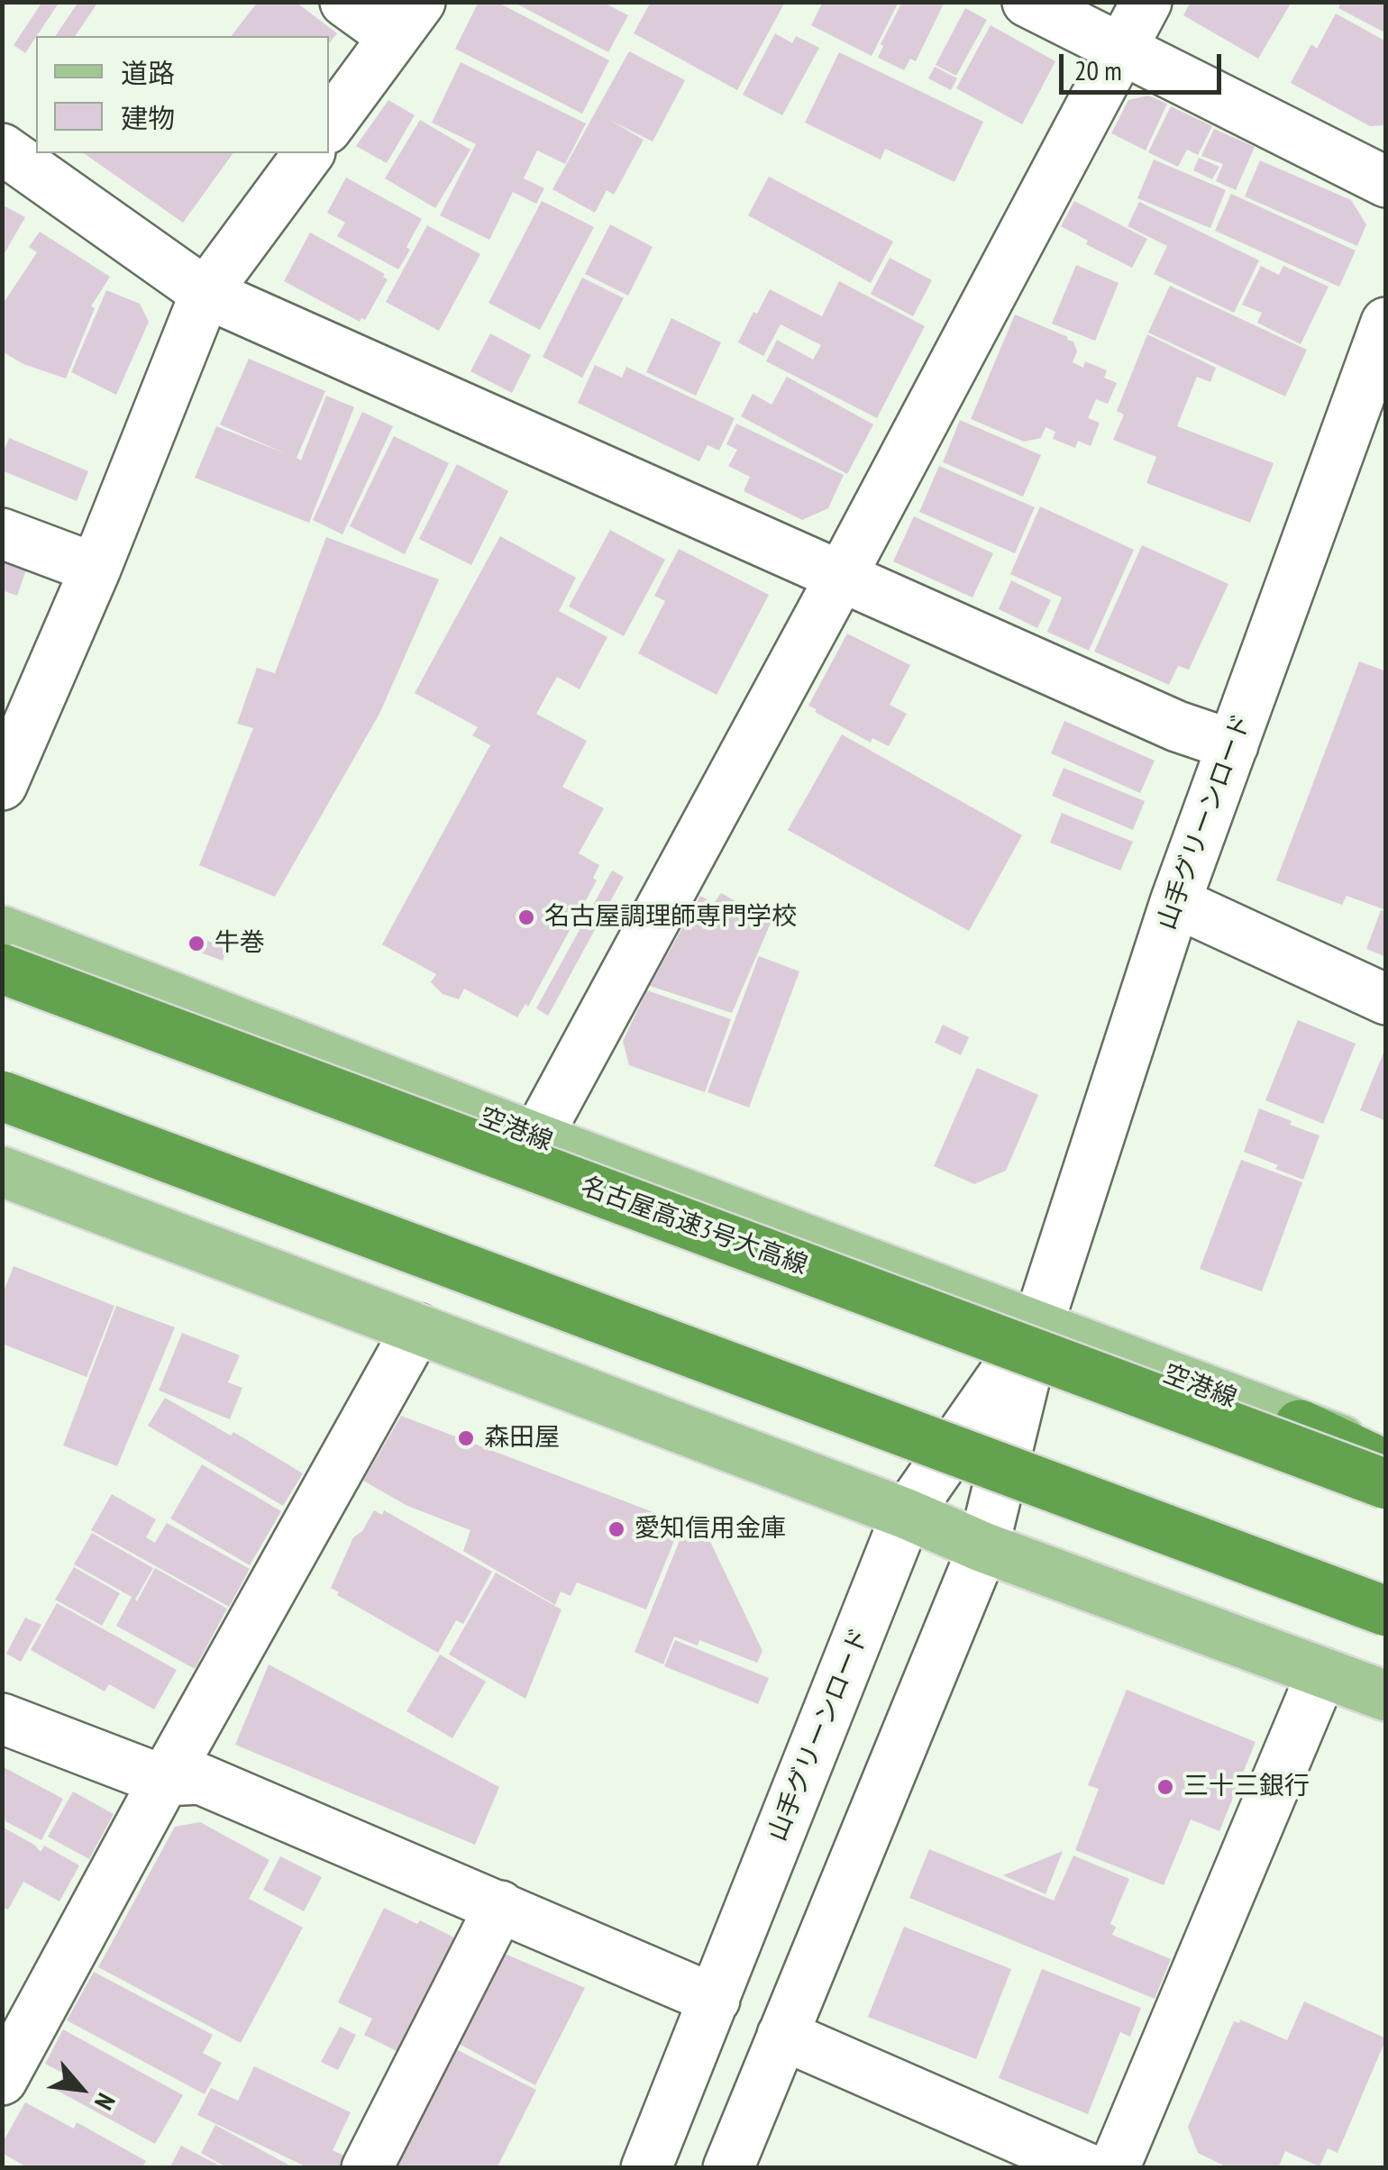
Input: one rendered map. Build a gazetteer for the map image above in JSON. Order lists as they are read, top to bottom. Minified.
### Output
{"streets":{"highway":["名古屋高速3号大高線"],"main road":["空港線"],"street":["山手グリーンロード"]},"crossings":[["山手グリーンロード","空港線"]],"places":["名古屋調理師専門学校","牛巻","森田屋","愛知信用金庫","三十三銀行"],"legend":["道路","建物"],"scale_bar":"20 m","north":"bottom right"}
